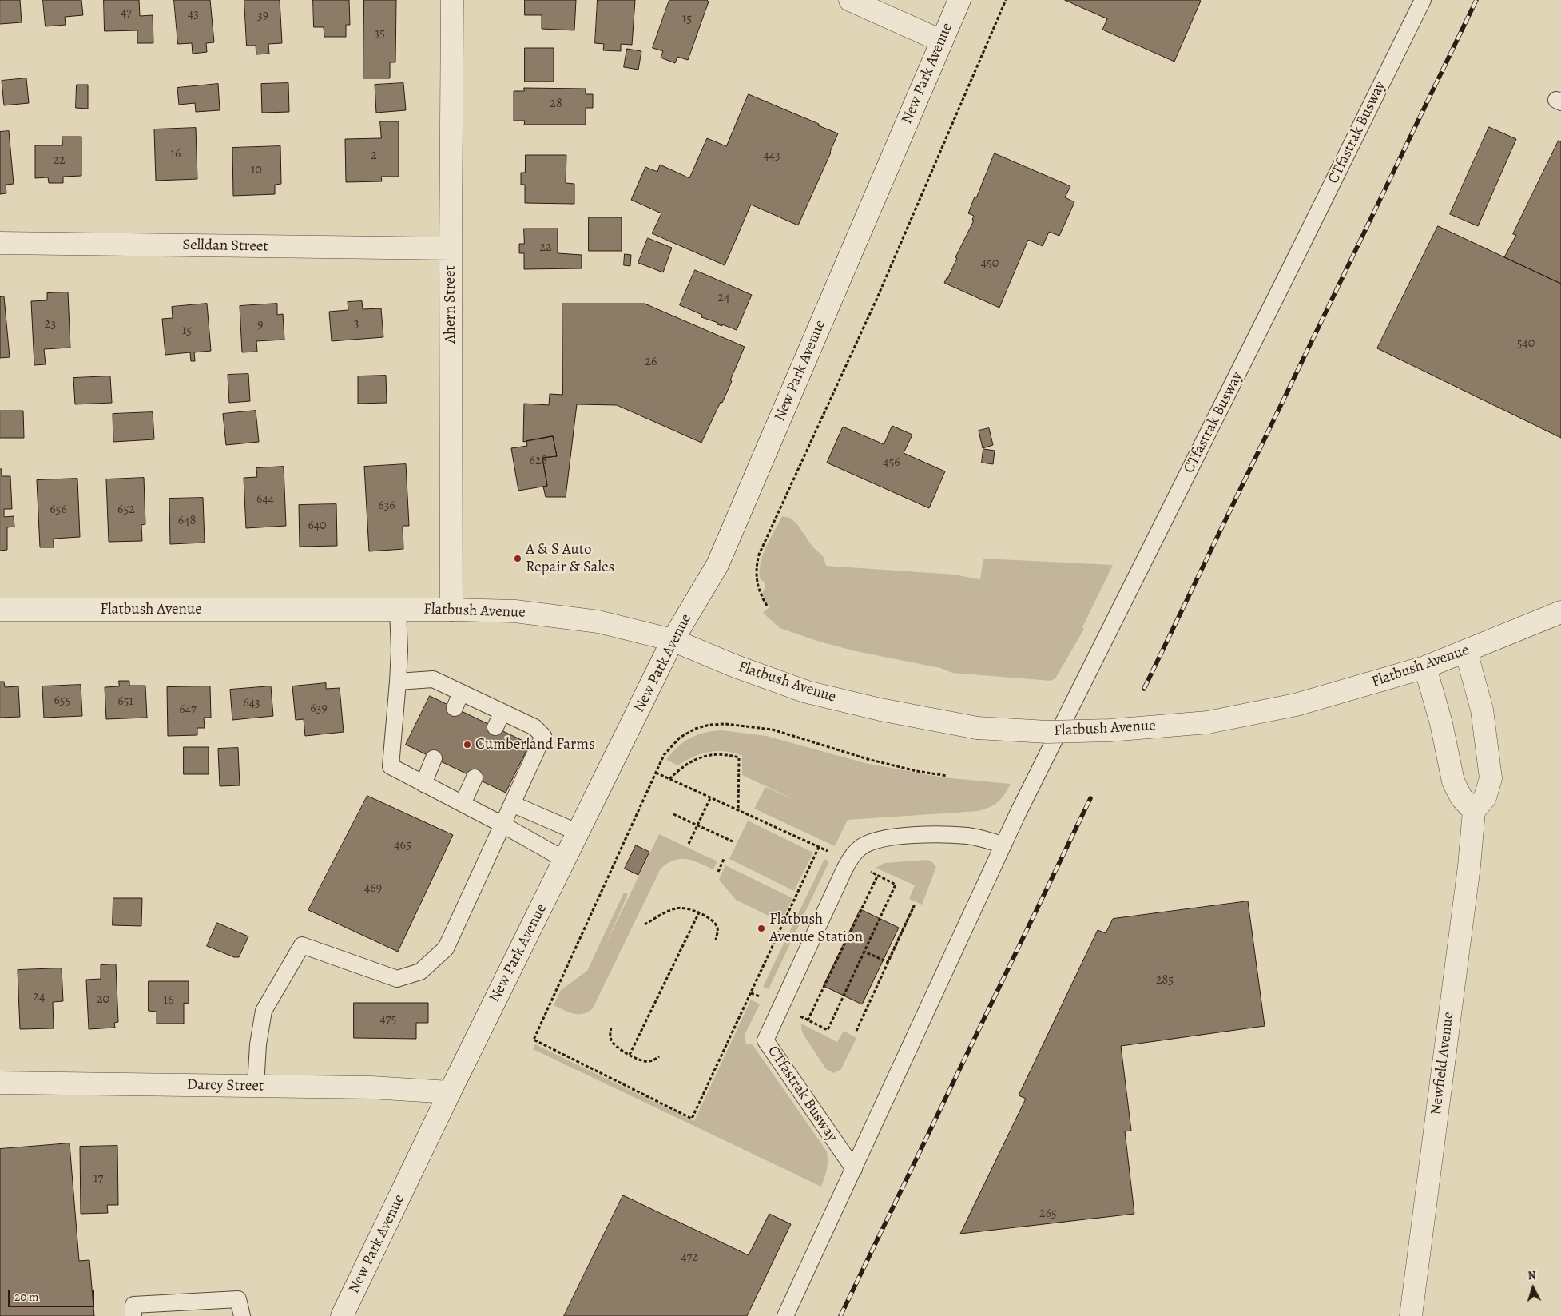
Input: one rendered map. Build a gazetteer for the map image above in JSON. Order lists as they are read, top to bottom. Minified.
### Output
{"streets":{"street":["New Park Avenue","Selldan Street","Ahern Street","Flatbush Avenue","Newfield Avenue","Darcy Street"],"lane":["CTfastrak Busway"]},"crossings":[["New Park Avenue","Flatbush Avenue"],["New Park Avenue","Darcy Street"],["Selldan Street","Ahern Street"],["Ahern Street","Flatbush Avenue"]],"places":["A & S Auto Repair & Sales","Cumberland Farms","Flatbush Avenue Station"],"house_numbers":["47","43","39","15","35","28","16","2","443","22","10","22","450","24","3","23","9","15","540","26","628","456","644","636","656","652","648","640","655","651","643","639","647","465","469","285","24","20","16","475","17","265","472"],"scale_bar":"20 m","north":"top"}
